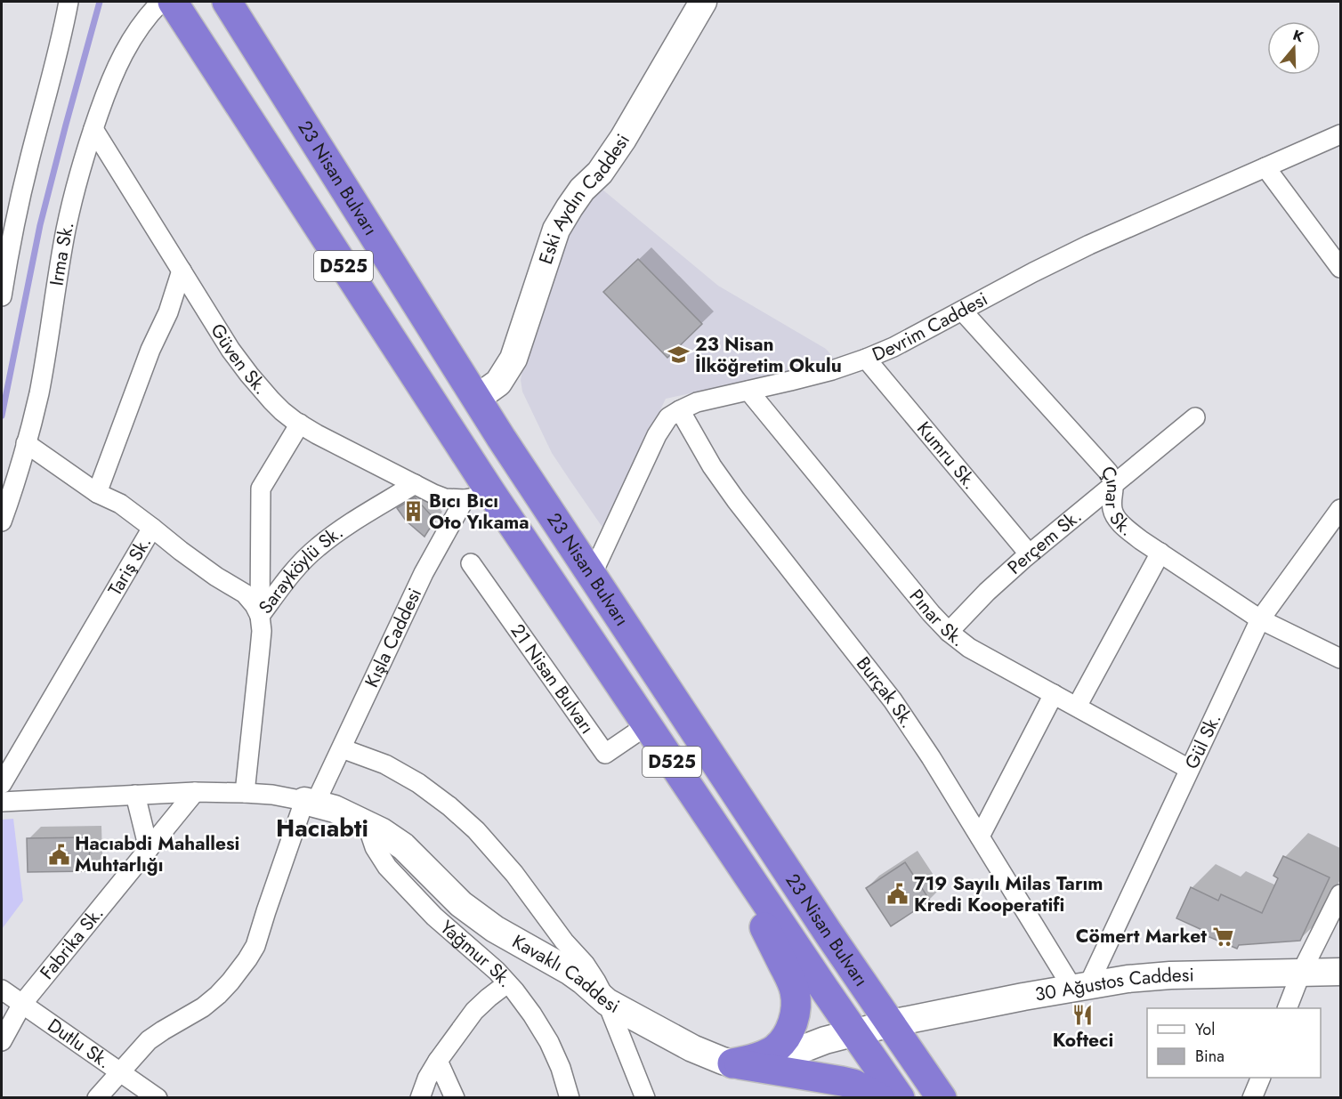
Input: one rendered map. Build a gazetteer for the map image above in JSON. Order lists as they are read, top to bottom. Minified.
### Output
{"streets":{"highway":["23 Nisan Bulvarı","D525"],"street":["Eski Aydın Caddesi","Irma Sk.","Devrim Caddesi","Güven Sk.","Kumru Sk.","Çınar Sk.","Perçem Sk.","Tariş Sk.","Sarayköylü Sk.","Pınar Sk.","Kışla Caddesi","21 Nisan Bulvarı","Burçak Sk.","Gül Sk.","Fabrika Sk.","Yağmur Sk.","Kavaklı Caddesi","30 Ağustos Caddesi","Dutlu Sk."]},"crossings":[["23 Nisan Bulvarı","Eski Aydın Caddesi"],["23 Nisan Bulvarı","D525"],["23 Nisan Bulvarı","Devrim Caddesi"],["23 Nisan Bulvarı","Güven Sk."],["23 Nisan Bulvarı","Kışla Caddesi"],["23 Nisan Bulvarı","21 Nisan Bulvarı"],["23 Nisan Bulvarı","Kavaklı Caddesi"],["23 Nisan Bulvarı","30 Ağustos Caddesi"],["Irma Sk.","Güven Sk."],["Irma Sk.","Tariş Sk."],["D525","Kavaklı Caddesi"],["D525","30 Ağustos Caddesi"],["Devrim Caddesi","Kumru Sk."],["Devrim Caddesi","Çınar Sk."],["Devrim Caddesi","Pınar Sk."],["Devrim Caddesi","Burçak Sk."],["Güven Sk.","Sarayköylü Sk."],["Güven Sk.","Kışla Caddesi"],["Kumru Sk.","Perçem Sk."],["Çınar Sk.","Perçem Sk."],["Çınar Sk.","Gül Sk."],["Perçem Sk.","Pınar Sk."],["Pınar Sk.","Gül Sk."],["Kışla Caddesi","Kavaklı Caddesi"],["Kışla Caddesi","Dutlu Sk."],["Burçak Sk.","Gül Sk."],["Burçak Sk.","30 Ağustos Caddesi"],["Gül Sk.","30 Ağustos Caddesi"],["Fabrika Sk.","Dutlu Sk."],["Yağmur Sk.","Kavaklı Caddesi"],["Kavaklı Caddesi","30 Ağustos Caddesi"]],"districts":["Hacıabti"],"places":{"school or university":["23 Nisan İlköğretim Okulu"],"building":["Bıcı Bıcı Oto Yıkama"],"public building":["Hacıabdi Mahallesi Muhtarlığı","719 Sayılı Milas Tarım Kredi Kooperatifi"],"supermarket":["Cömert Market"],"restaurant":["Kofteci"]},"legend":["Yol","Bina"],"north":"top"}
